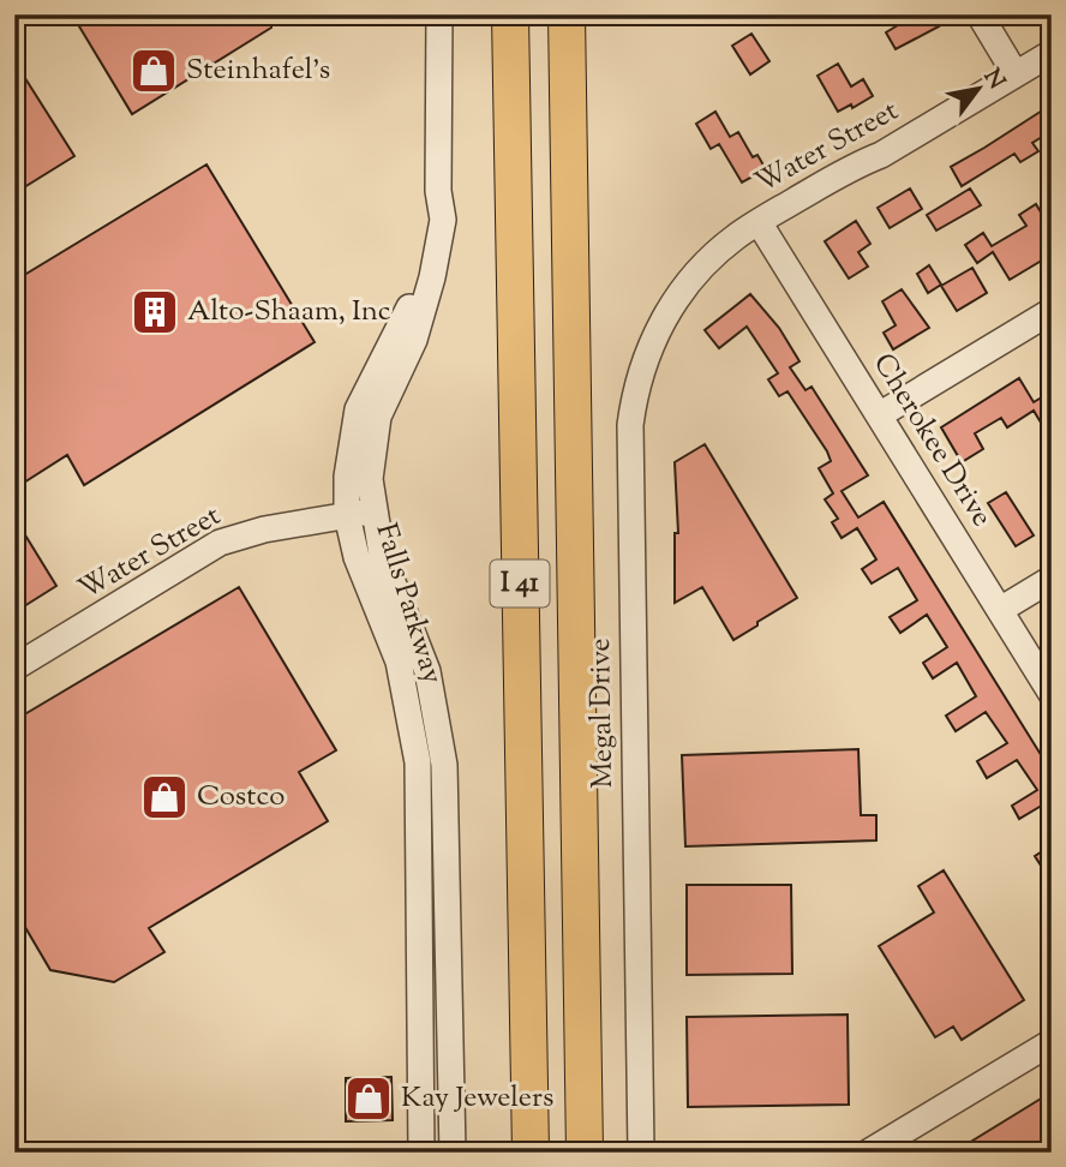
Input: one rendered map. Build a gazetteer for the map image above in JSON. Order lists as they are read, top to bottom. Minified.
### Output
{"streets":{"highway":["I 41"],"street":["Water Street","Cherokee Drive","Falls Parkway","Megal Drive"]},"crossings":[["Water Street","Cherokee Drive"],["Water Street","Falls Parkway"],["Water Street","Megal Drive"]],"places":{"shop":["Steinhafel's","Costco","Kay Jewelers"],"building":["Alto-Shaam, Inc"]},"north":"top right"}
